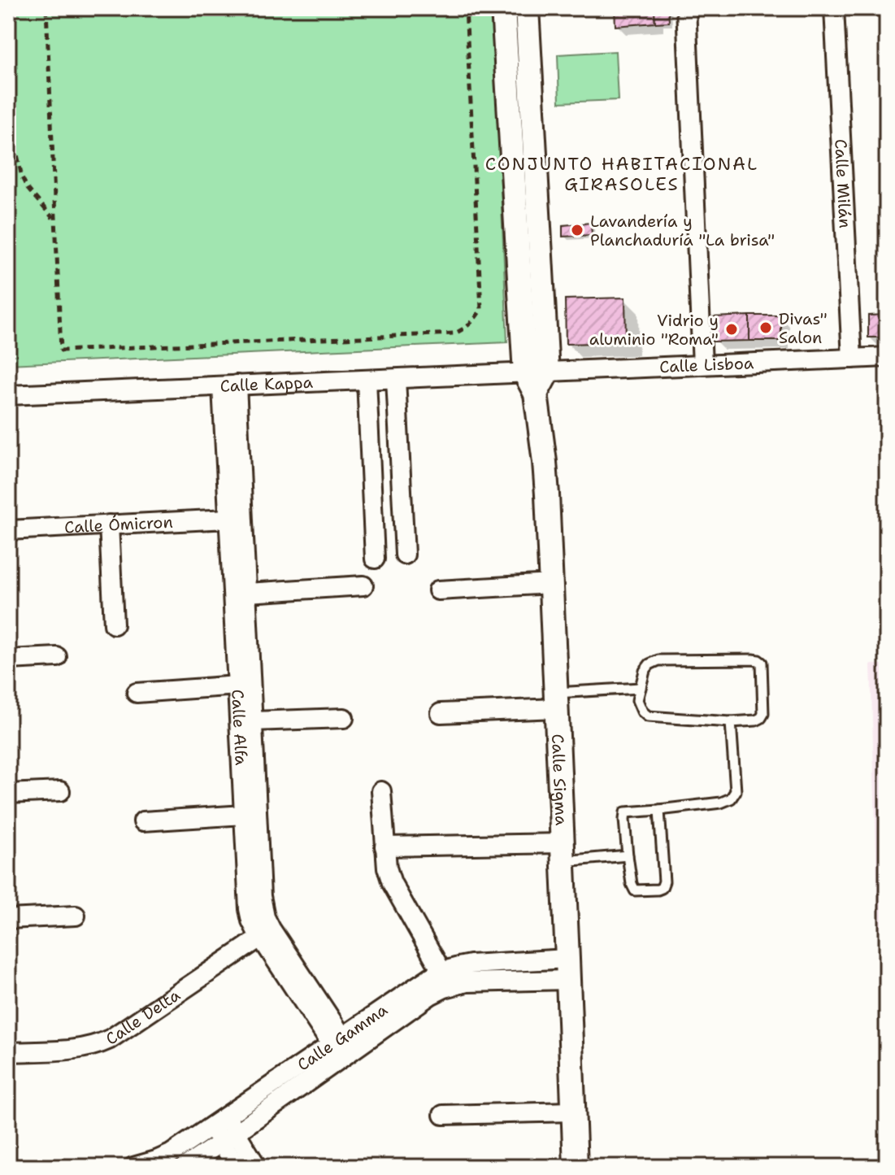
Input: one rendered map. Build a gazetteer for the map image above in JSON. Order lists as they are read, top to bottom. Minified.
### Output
{"streets":{"street":["Calle Milán","Calle Lisboa","Calle Kappa","Calle Ómicron","Calle Alfa","Calle Sigma","Calle Delta","Calle Gamma"]},"crossings":[["Calle Milán","Calle Lisboa"],["Calle Lisboa","Calle Kappa"],["Calle Lisboa","Calle Sigma"],["Calle Kappa","Calle Alfa"],["Calle Kappa","Calle Sigma"],["Calle Ómicron","Calle Alfa"],["Calle Alfa","Calle Delta"],["Calle Alfa","Calle Gamma"],["Calle Sigma","Calle Gamma"]],"districts":["CONJUNTO HABITACIONAL GIRASOLES"],"places":["Lavandería y Planchaduría \"La brisa\"","Divas'' Salon","Vidrio y aluminio \"Roma\""]}
